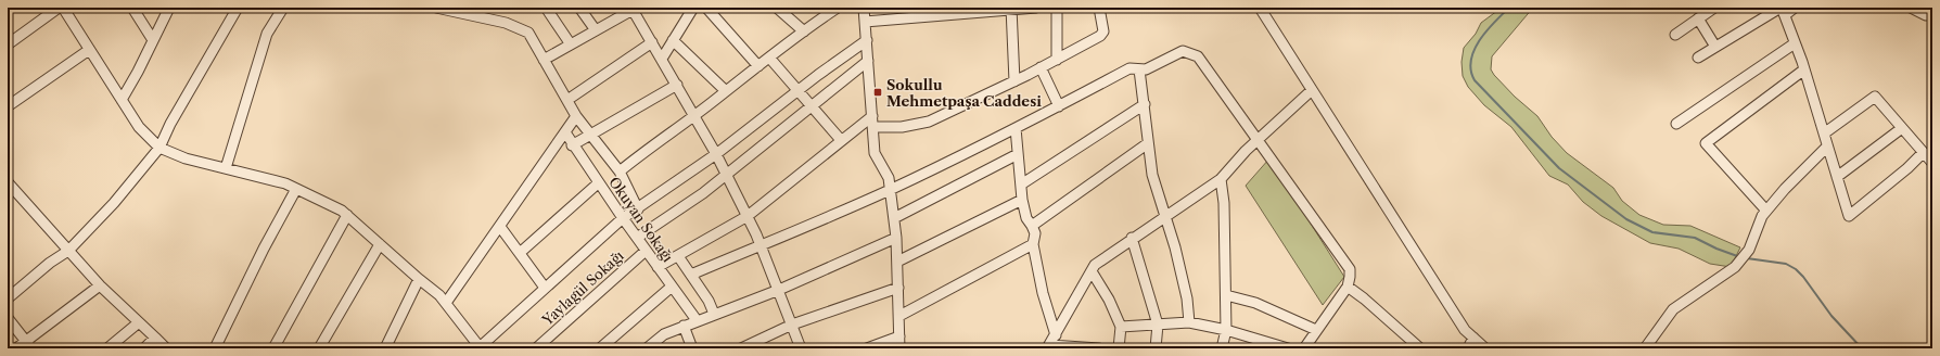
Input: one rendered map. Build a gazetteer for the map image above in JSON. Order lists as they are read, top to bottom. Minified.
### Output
{"streets":{"street":["Okuyan Sokağı","Yaylagül Sokağı"]},"crossings":[["Okuyan Sokağı","Yaylagül Sokağı"]],"places":{"transit":["Sokullu Mehmetpaşa Caddesi"]}}
